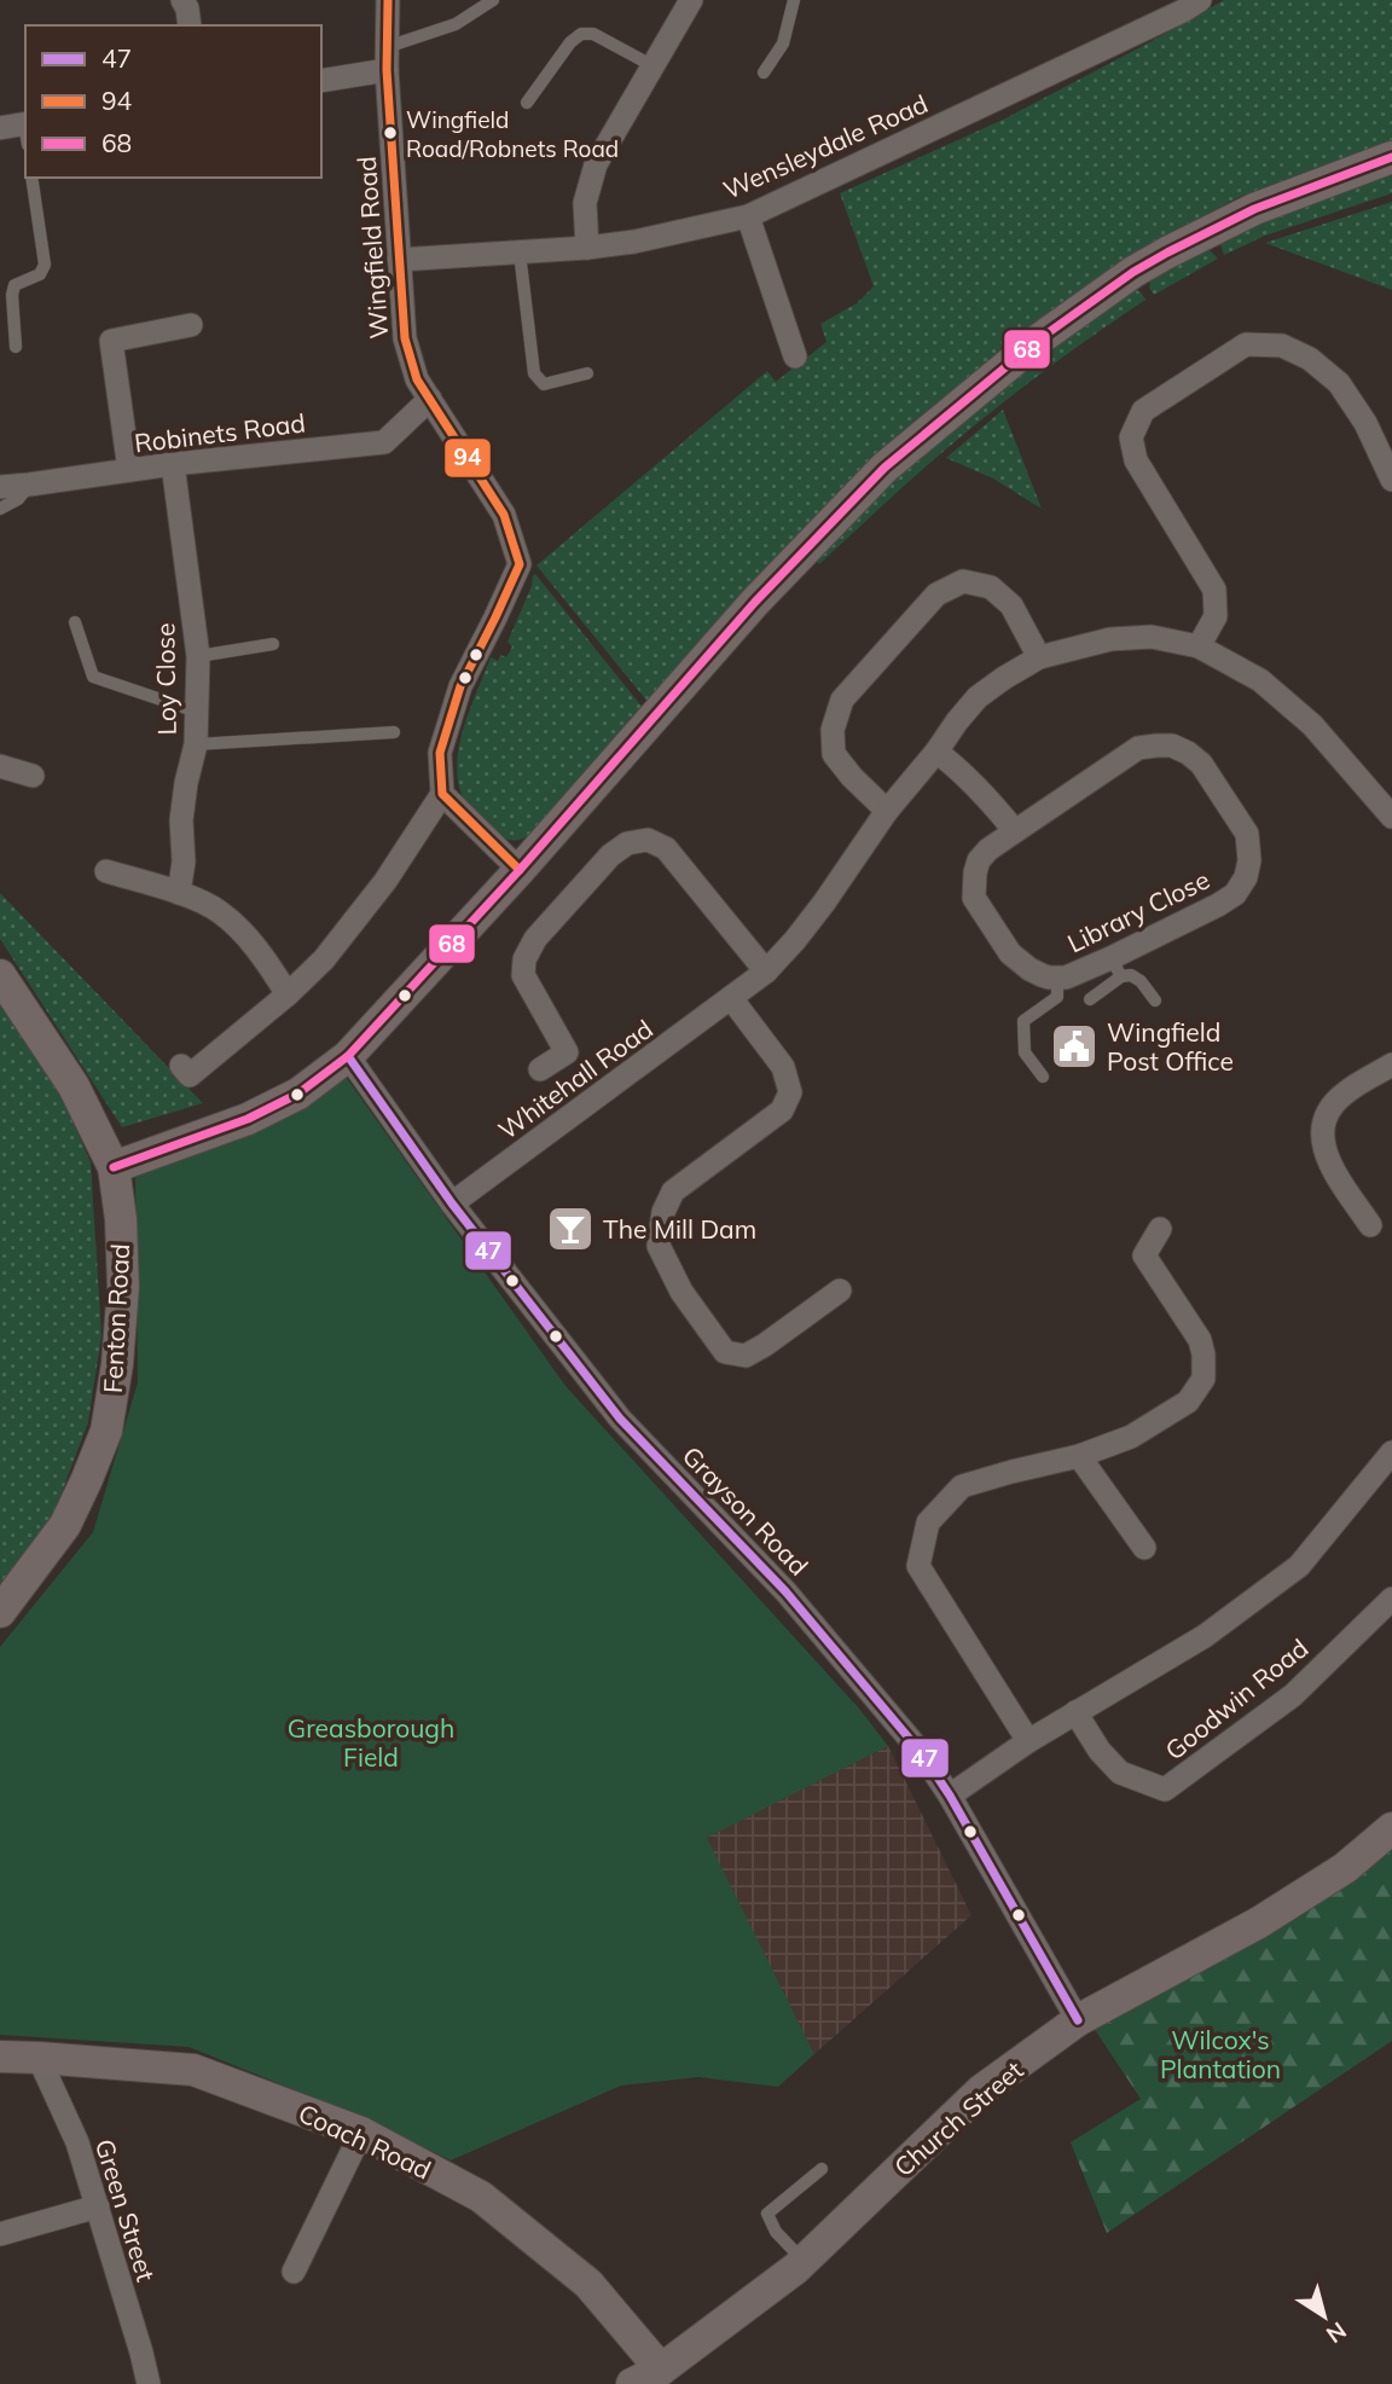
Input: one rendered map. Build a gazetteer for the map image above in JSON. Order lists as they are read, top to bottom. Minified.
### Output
{"streets":{"street":["Wensleydale Road","Wingfield Road","Robinets Road","Loy Close","Library Close","Whitehall Road","Fenton Road","Grayson Road","Goodwin Road","Church Street","Coach Road","Green Street"]},"crossings":[["Wensleydale Road","Wingfield Road"],["Wingfield Road","Robinets Road"],["Robinets Road","Loy Close"],["Whitehall Road","Grayson Road"],["Grayson Road","Church Street"],["Church Street","Coach Road"],["Coach Road","Green Street"]],"parks":["Greasborough Field","Wilcox's Plantation"],"places":{"other":["Wingfield Road/Robnets Road"],"public building":["Wingfield Post Office"],"bar":["The Mill Dam"]},"lines":["transit line 94","transit line 68","transit line 47"],"legend":["47","94","68"],"north":"bottom right"}
